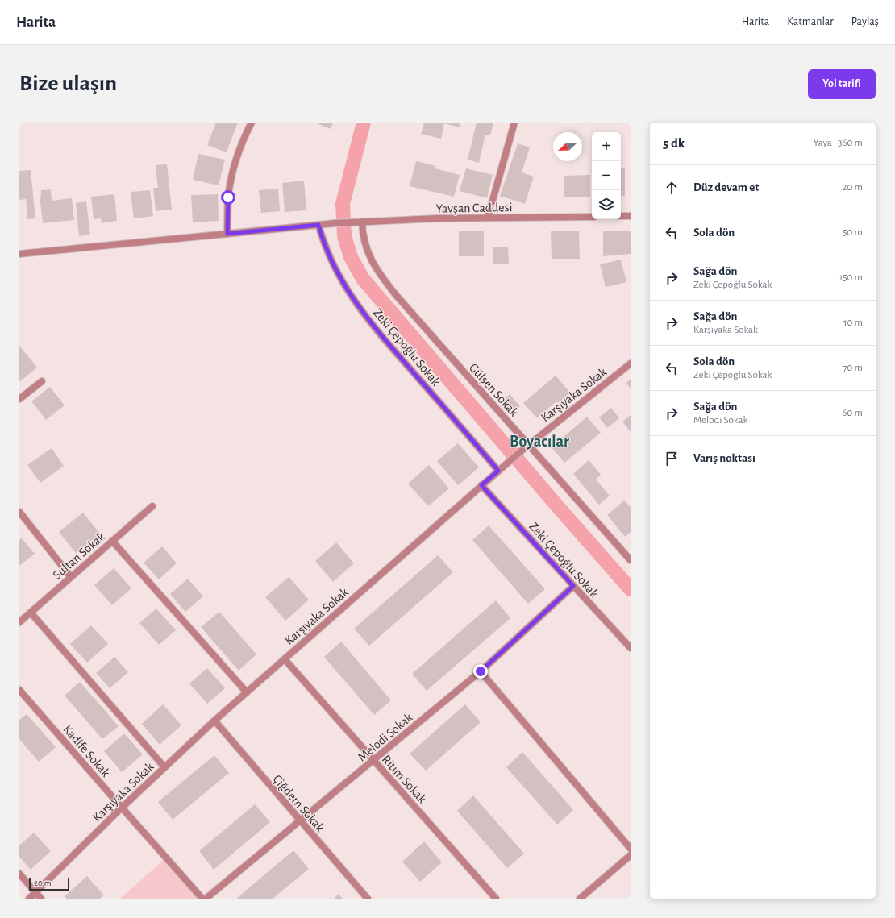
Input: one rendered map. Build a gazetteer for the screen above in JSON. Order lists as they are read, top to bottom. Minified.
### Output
{"streets":{"street":["Yavşan Caddesi","Zeki Çepoğlu Sokak","Gülşen Sokak","Karşıyaka Sokak","Sultan Sokak","Melodi Sokak","Kadife Sokak","Ritim Sokak","Çiğdem Sokak"]},"crossings":[["Yavşan Caddesi","Zeki Çepoğlu Sokak"],["Yavşan Caddesi","Gülşen Sokak"],["Zeki Çepoğlu Sokak","Karşıyaka Sokak"],["Zeki Çepoğlu Sokak","Melodi Sokak"],["Gülşen Sokak","Karşıyaka Sokak"],["Karşıyaka Sokak","Kadife Sokak"],["Karşıyaka Sokak","Ritim Sokak"],["Karşıyaka Sokak","Çiğdem Sokak"],["Melodi Sokak","Ritim Sokak"],["Melodi Sokak","Çiğdem Sokak"]],"districts":["Boyacılar"],"scale_bar":"20 m","north":"bottom left","page":{"header":"Harita","nav":["Harita","Katmanlar","Paylaş"],"buttons":"Yol tarifi","title":"Bize ulaşın","heading":["5 dk","Yaya · 360 m"],"map_buttons":["+","−"],"list":[["Düz devam et","20 m"],["Sola dön","50 m"],["Sağa dön","Zeki Çepoğlu Sokak","150 m"],["Sağa dön","Karşıyaka Sokak","10 m"],["Sola dön","Zeki Çepoğlu Sokak","70 m"],["Sağa dön","Melodi Sokak","60 m"],"Varış noktası"],"scale":"20 m"}}
